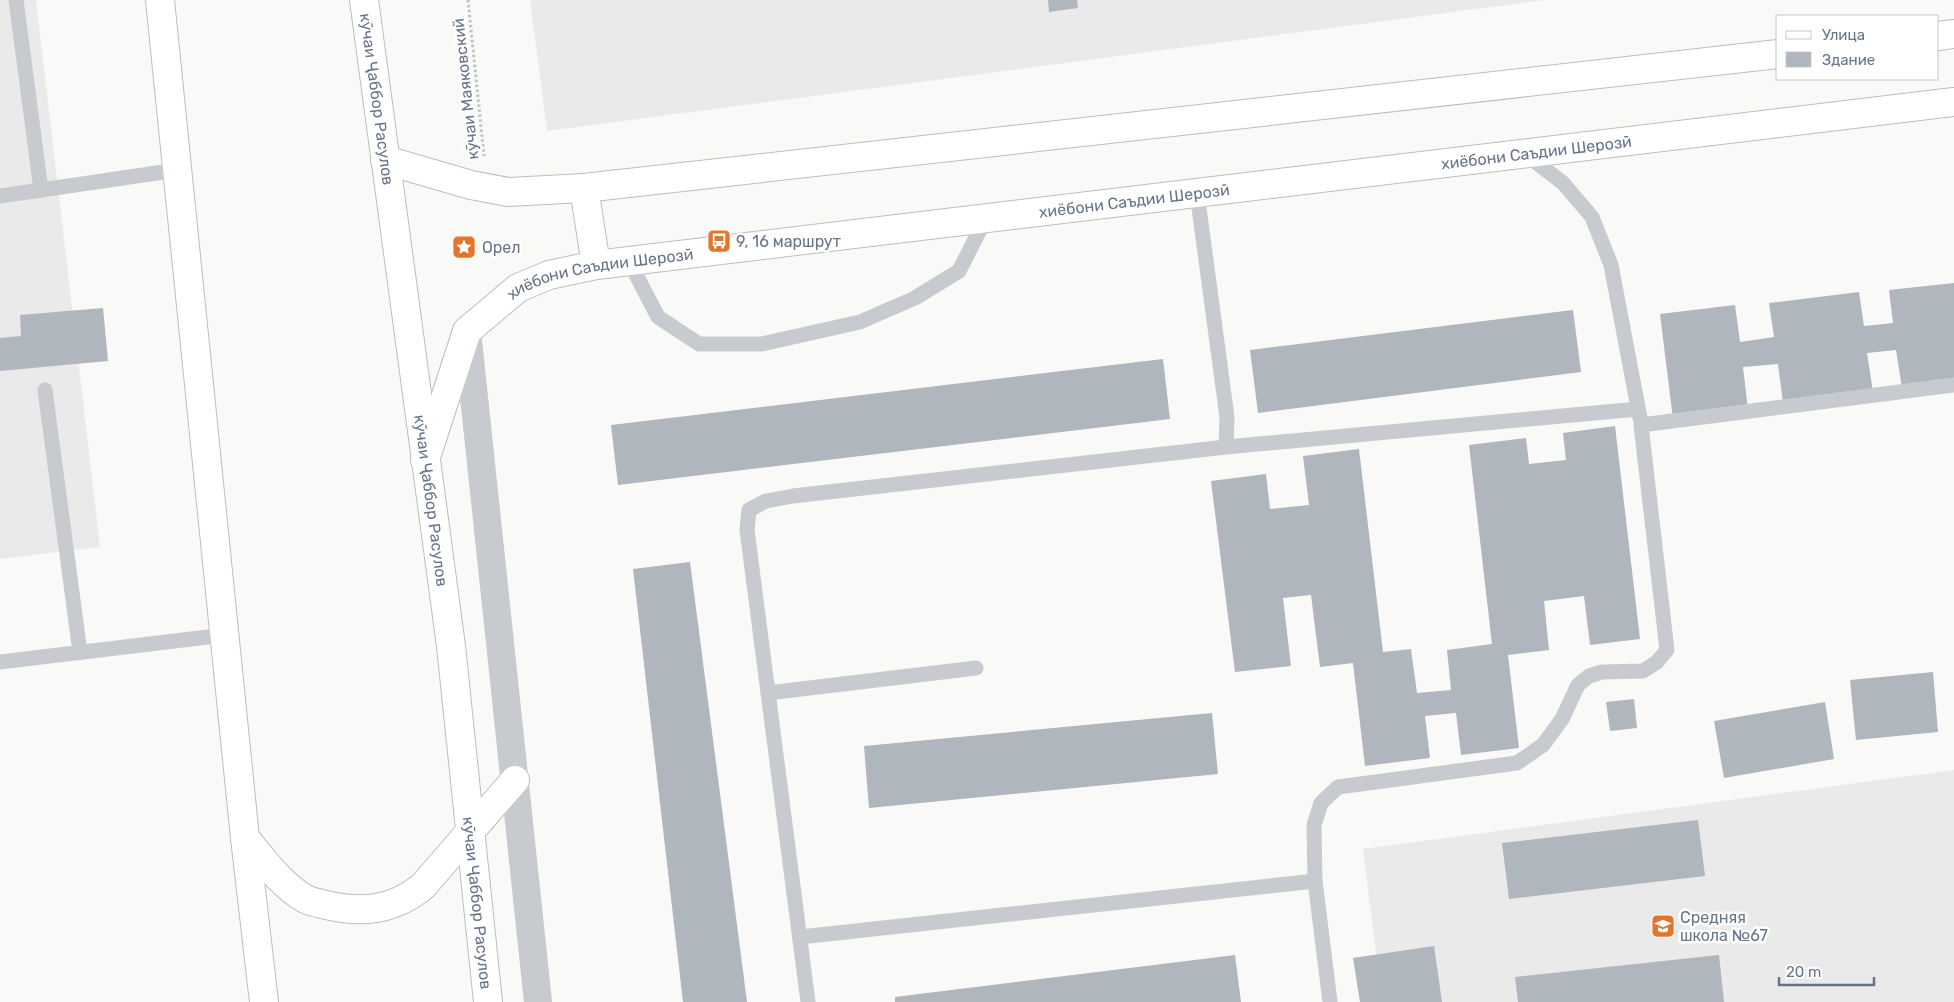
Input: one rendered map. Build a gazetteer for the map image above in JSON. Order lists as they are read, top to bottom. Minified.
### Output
{"streets":{"main road":["кӯчаи Ҷаббор Расулов","хиёбони Саъдии Шерозӣ"],"path":["кӯчаи Маяковский"]},"places":{"bus stop":["9, 16 маршрут"],"place":["Орел"],"school or university":["Средняя школа №67"]},"legend":["Улица","Здание"],"scale_bar":"20 m"}
